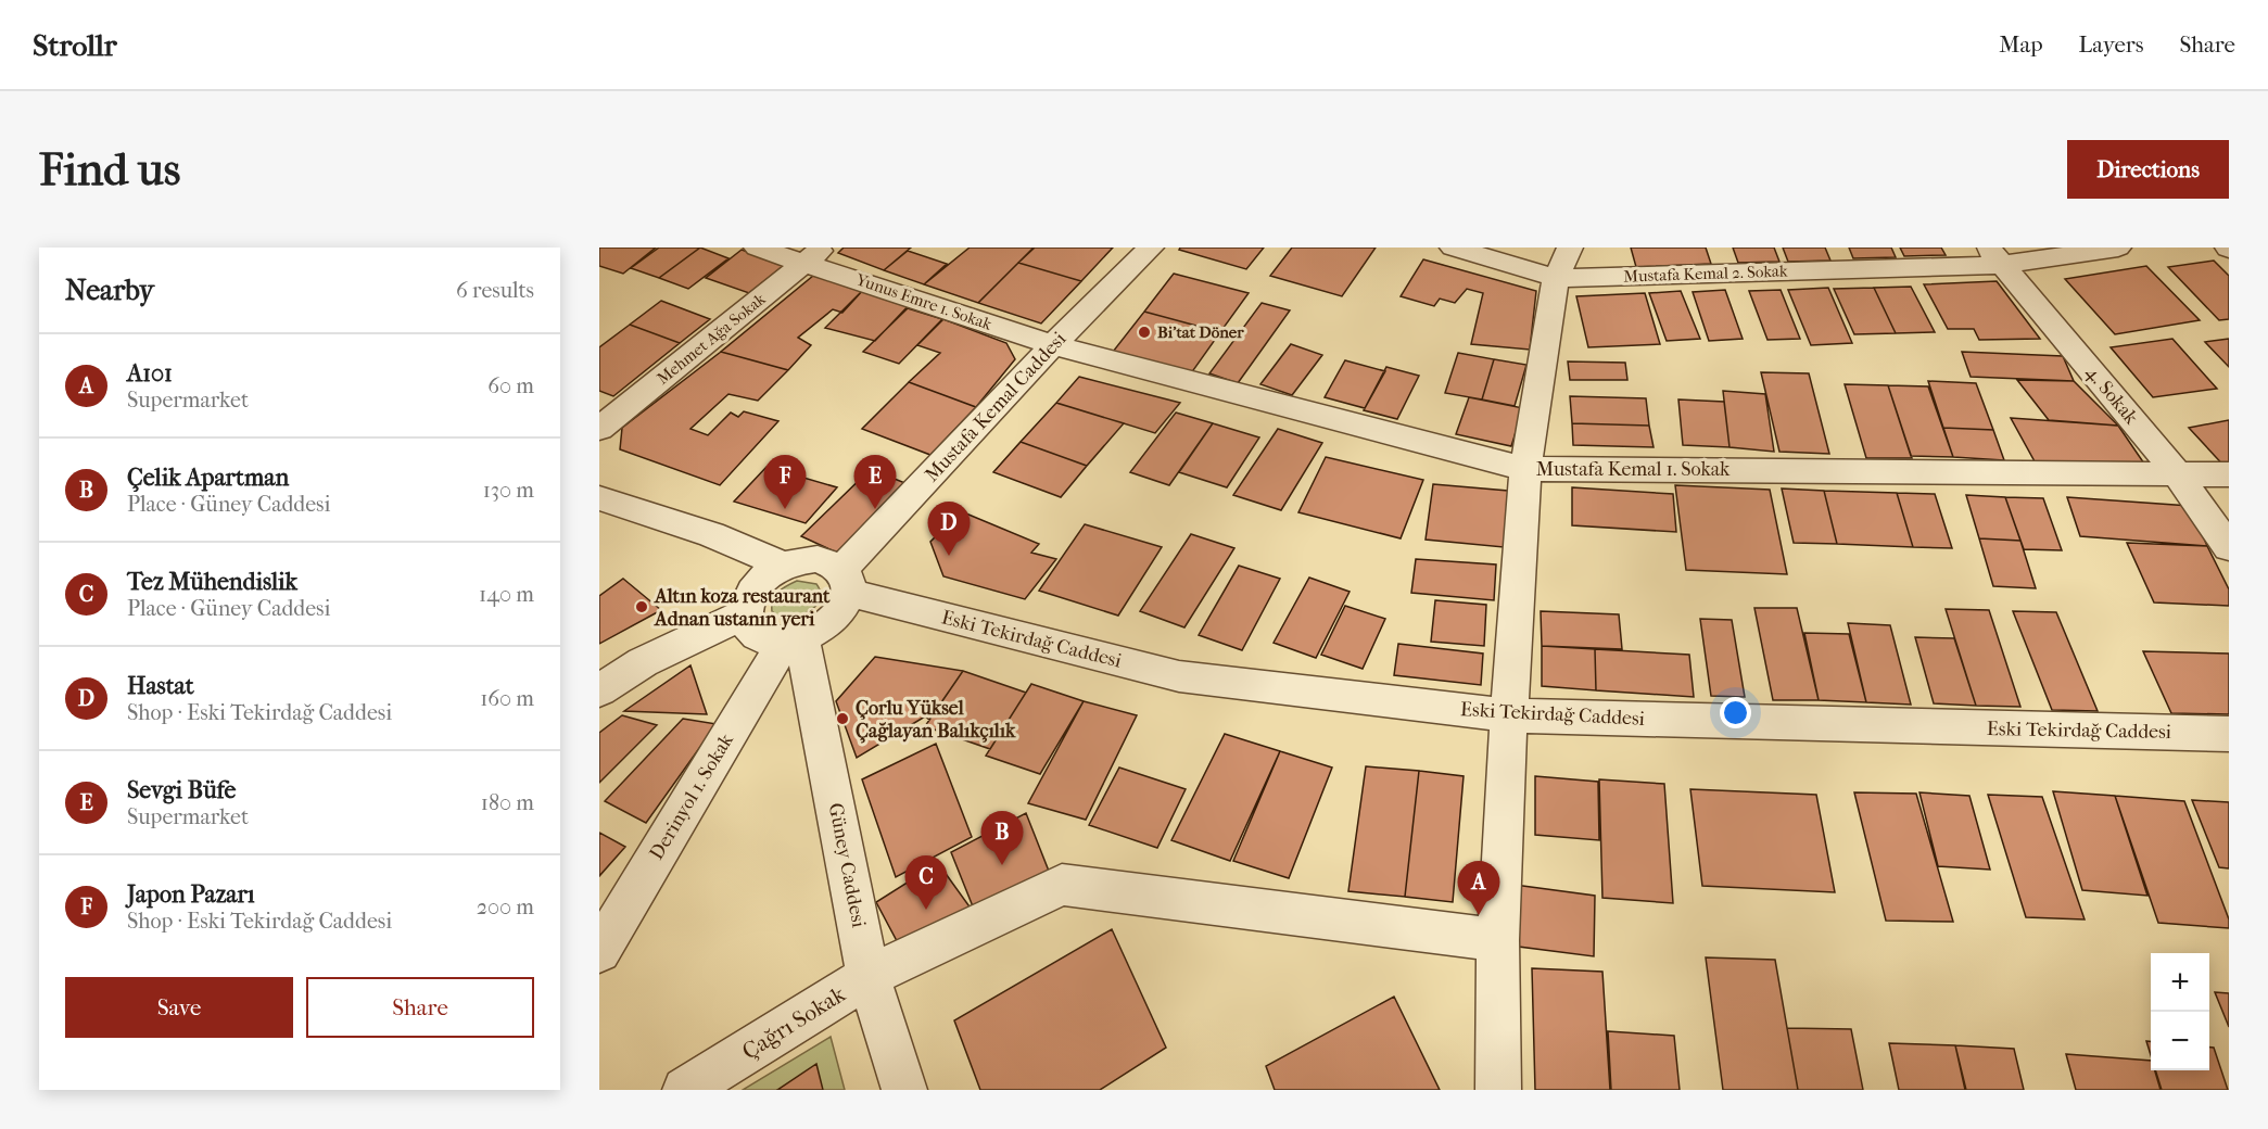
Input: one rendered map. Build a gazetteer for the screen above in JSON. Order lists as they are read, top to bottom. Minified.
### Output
{"streets":{"street":["Mustafa Kemal 2. Sokak","Yunus Emre 1. Sokak","Mehmet Ağa Sokak","4. Sokak","Mustafa Kemal Caddesi","Mustafa Kemal 1. Sokak","Eski Tekirdağ Caddesi","Derinyol 1. Sokak","Güney Caddesi","Çağrı Sokak"]},"crossings":[["Mustafa Kemal 2. Sokak","4. Sokak"],["Yunus Emre 1. Sokak","Mehmet Ağa Sokak"],["Yunus Emre 1. Sokak","Mustafa Kemal Caddesi"],["Yunus Emre 1. Sokak","Mustafa Kemal 1. Sokak"],["4. Sokak","Mustafa Kemal 1. Sokak"],["Mustafa Kemal Caddesi","Mustafa Kemal 1. Sokak"],["Mustafa Kemal Caddesi","Eski Tekirdağ Caddesi"],["Mustafa Kemal Caddesi","Derinyol 1. Sokak"],["Mustafa Kemal Caddesi","Güney Caddesi"],["Eski Tekirdağ Caddesi","Derinyol 1. Sokak"],["Eski Tekirdağ Caddesi","Güney Caddesi"],["Derinyol 1. Sokak","Güney Caddesi"],["Güney Caddesi","Çağrı Sokak"]],"places":["Bi'tat Döner","Altın koza restaurant Adnan ustanın yeri","Çorlu Yüksel Çağlayan Balıkçılık"],"page":{"header":"Strollr","nav":["Map","Layers","Share"],"buttons":["Directions",["Save","Share"]],"title":"Find us","heading":["Nearby","6 results"],"list":[{"mark":"A","name":"A101","note":"Supermarket","value":"60 m"},{"mark":"B","name":"Çelik Apartman","note":"Place · Güney Caddesi","value":"130 m"},{"mark":"C","name":"Tez Mühendislik","note":"Place · Güney Caddesi","value":"140 m"},{"mark":"D","name":"Hastat","note":"Shop · Eski Tekirdağ Caddesi","value":"160 m"},{"mark":"E","name":"Sevgi Büfe","note":"Supermarket","value":"180 m"},{"mark":"F","name":"Japon Pazarı","note":"Shop · Eski Tekirdağ Caddesi","value":"200 m"}],"pins":["E","F","D","B","C","A"],"map_buttons":["+","−"]}}
